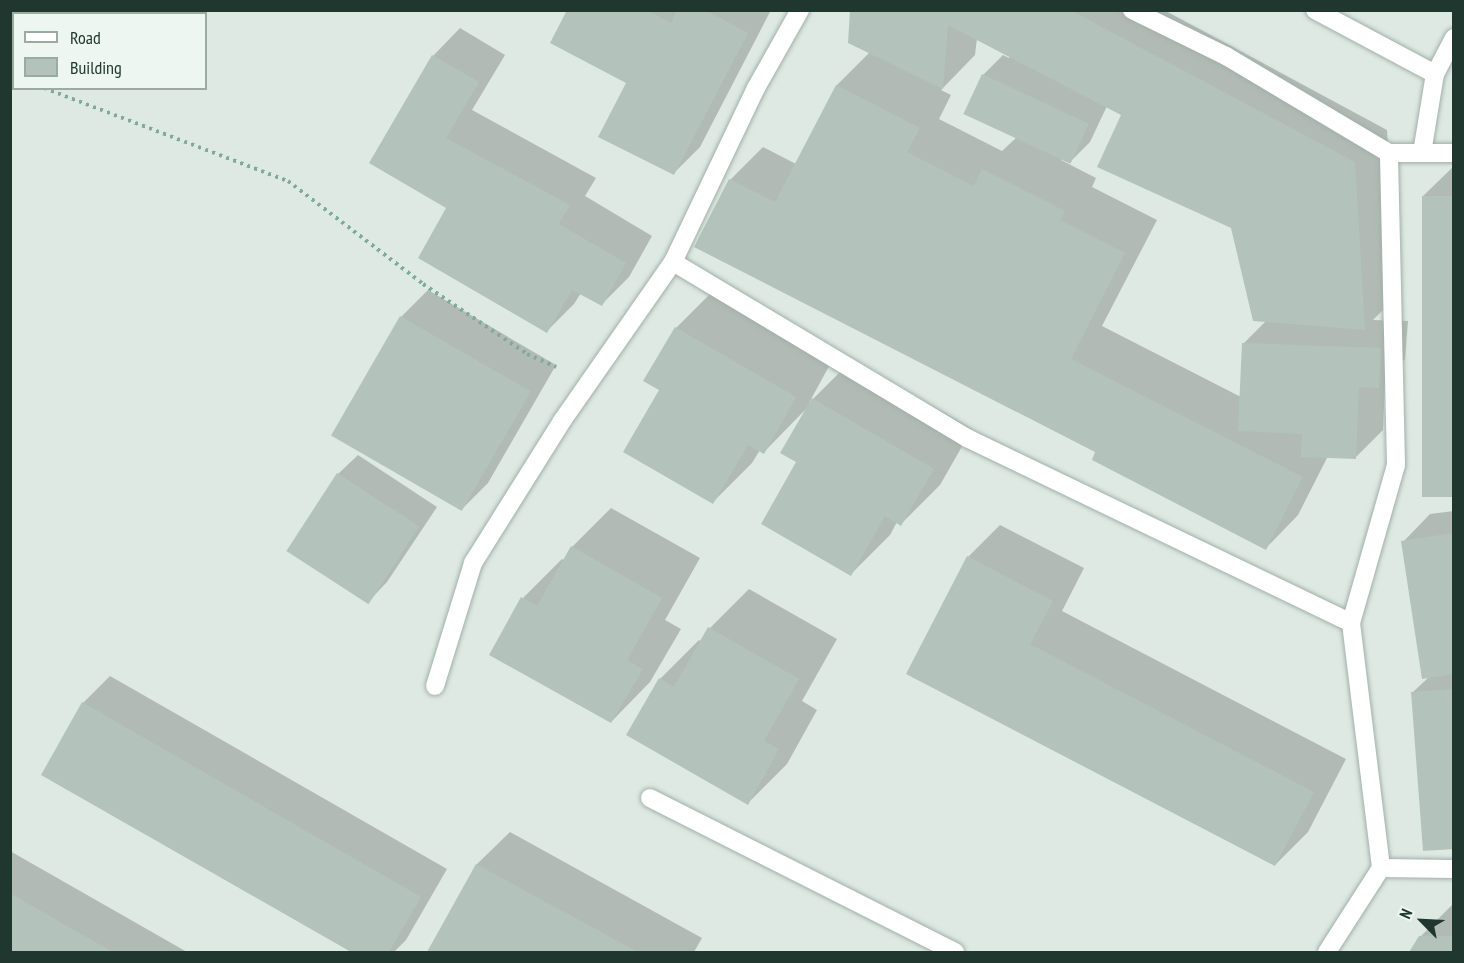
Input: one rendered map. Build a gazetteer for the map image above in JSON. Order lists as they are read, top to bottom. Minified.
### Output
{"legend":["Road","Building"],"north":"top left"}
